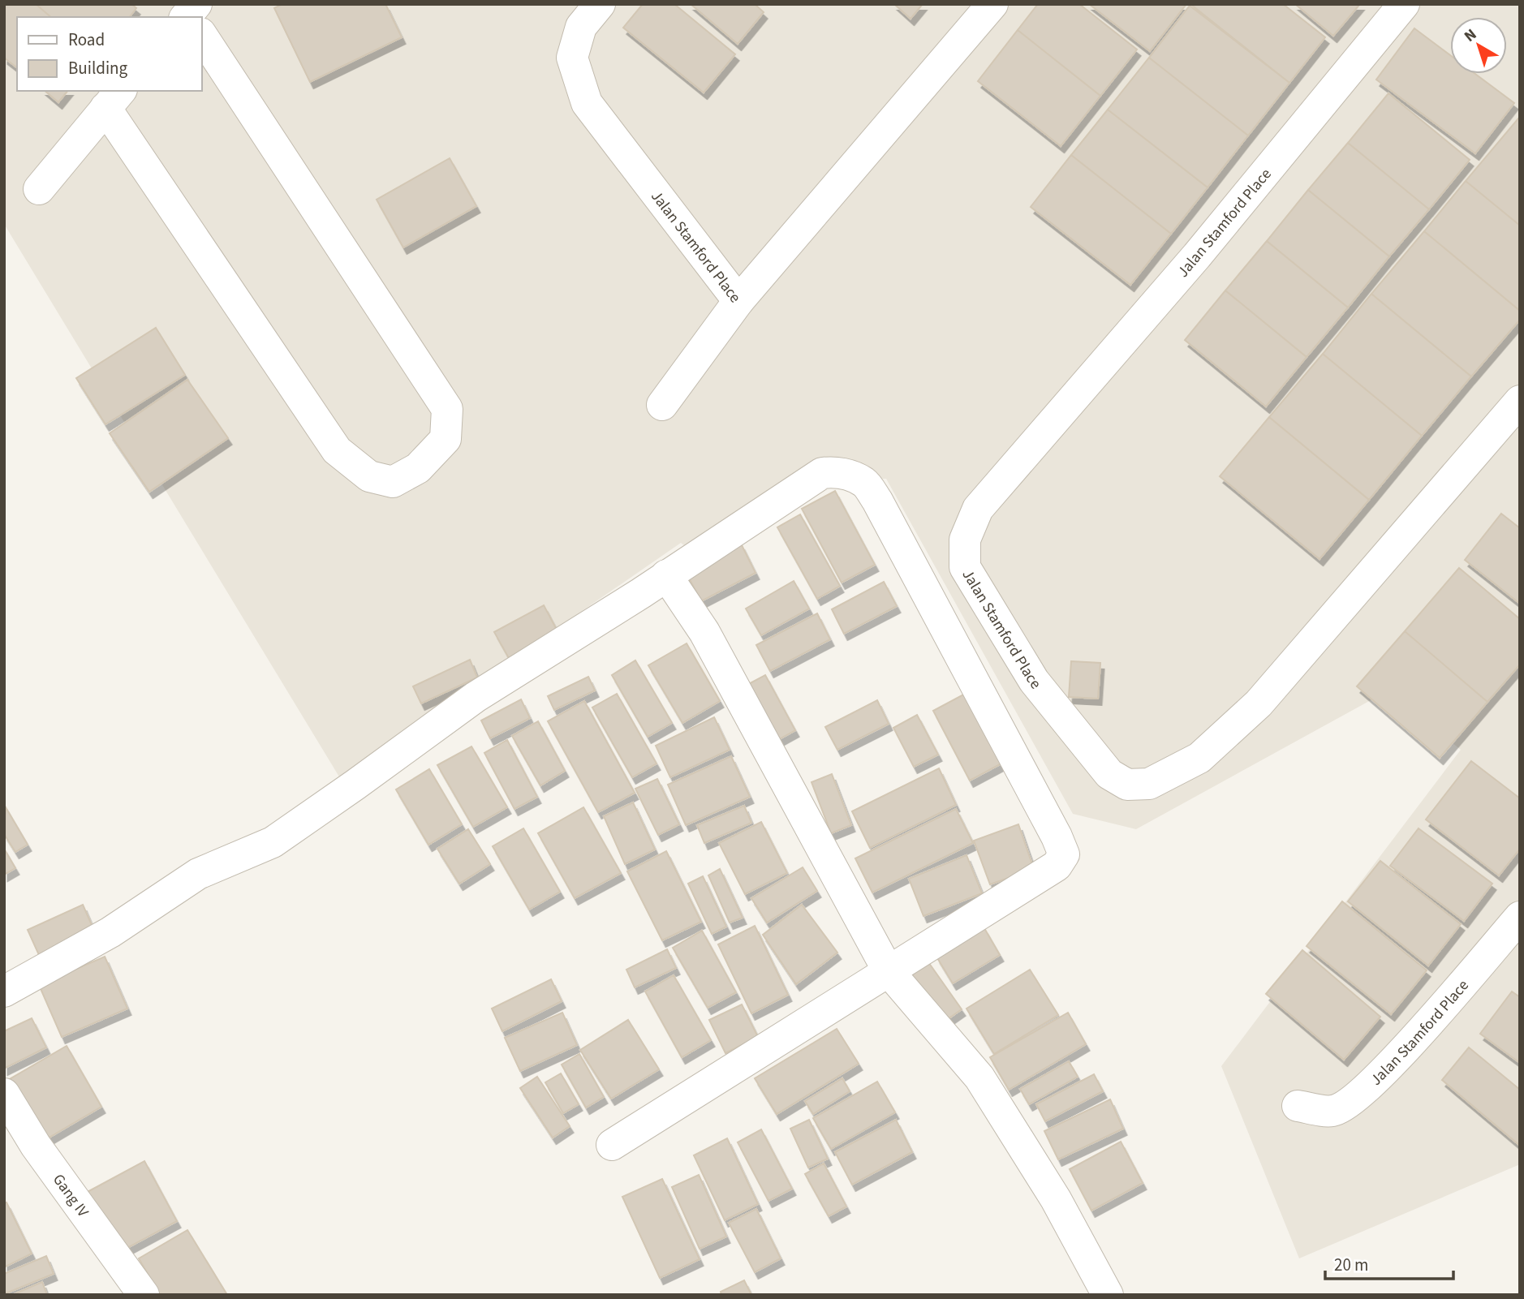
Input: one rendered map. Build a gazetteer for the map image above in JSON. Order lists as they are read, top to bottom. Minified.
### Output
{"streets":{"street":["Jalan Stamford Place","Gang IV"]},"legend":["Road","Building"],"scale_bar":"20 m","north":"top left"}
